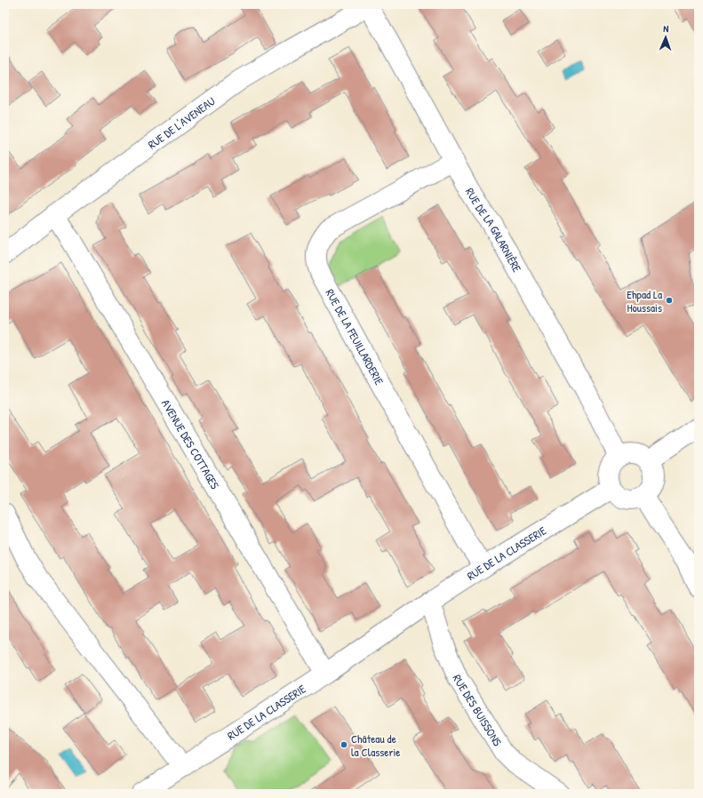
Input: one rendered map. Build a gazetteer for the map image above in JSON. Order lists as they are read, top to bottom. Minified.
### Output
{"streets":{"street":["RUE DE L'AVENEAU","RUE DE LA GALARNIÈRE","RUE DE LA FEUILLARDERIE","AVENUE DES COTTAGES","RUE DE LA CLASSERIE","RUE DES BUISSONS"]},"crossings":[["RUE DE L'AVENEAU","RUE DE LA GALARNIÈRE"],["RUE DE L'AVENEAU","AVENUE DES COTTAGES"],["RUE DE LA GALARNIÈRE","RUE DE LA FEUILLARDERIE"],["RUE DE LA GALARNIÈRE","RUE DE LA CLASSERIE"],["RUE DE LA FEUILLARDERIE","RUE DE LA CLASSERIE"],["AVENUE DES COTTAGES","RUE DE LA CLASSERIE"],["RUE DE LA CLASSERIE","RUE DES BUISSONS"]],"places":["Ehpad La Houssais","Château de la Classerie"],"north":"top"}
